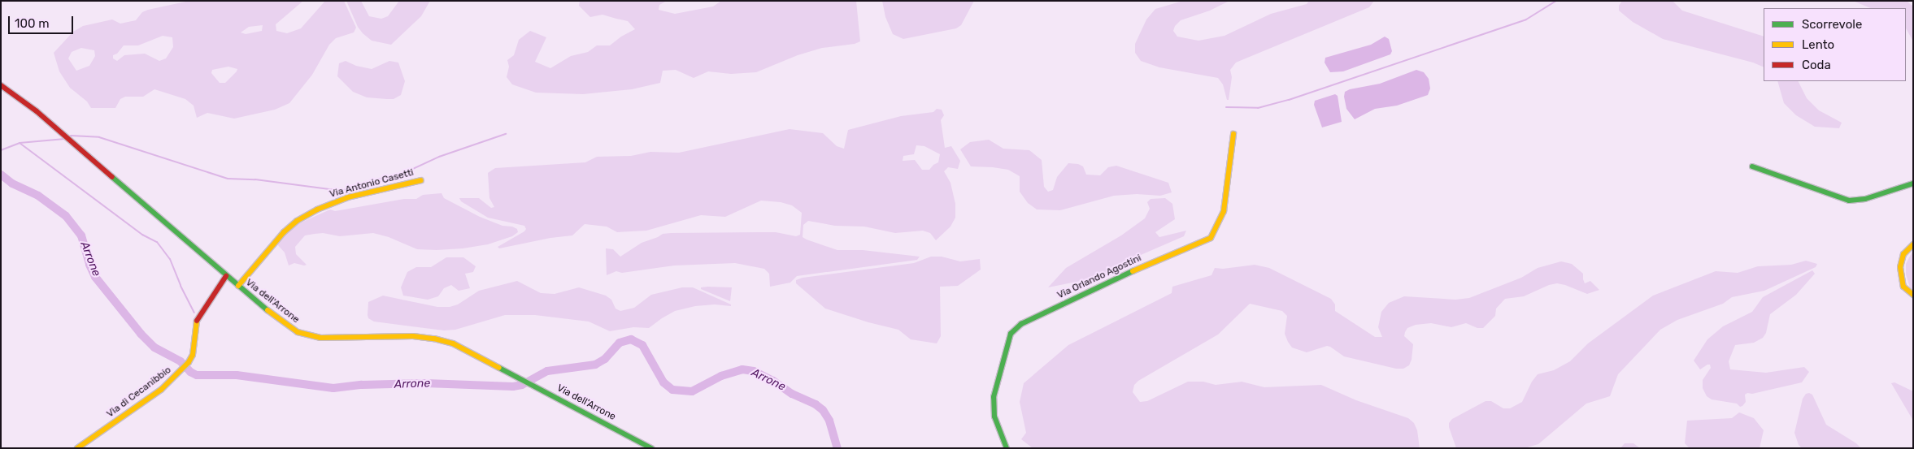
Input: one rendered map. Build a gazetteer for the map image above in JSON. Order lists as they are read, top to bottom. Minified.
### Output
{"streets":{"street":["Via Antonio Casetti","Via Orlando Agostini","Via dell'Arrone","Via di Cecanibbio"]},"crossings":[["Via Antonio Casetti","Via dell'Arrone"],["Via dell'Arrone","Via di Cecanibbio"]],"water":["Arrone"],"legend":["Scorrevole","Lento","Coda"],"scale_bar":"100 m"}
